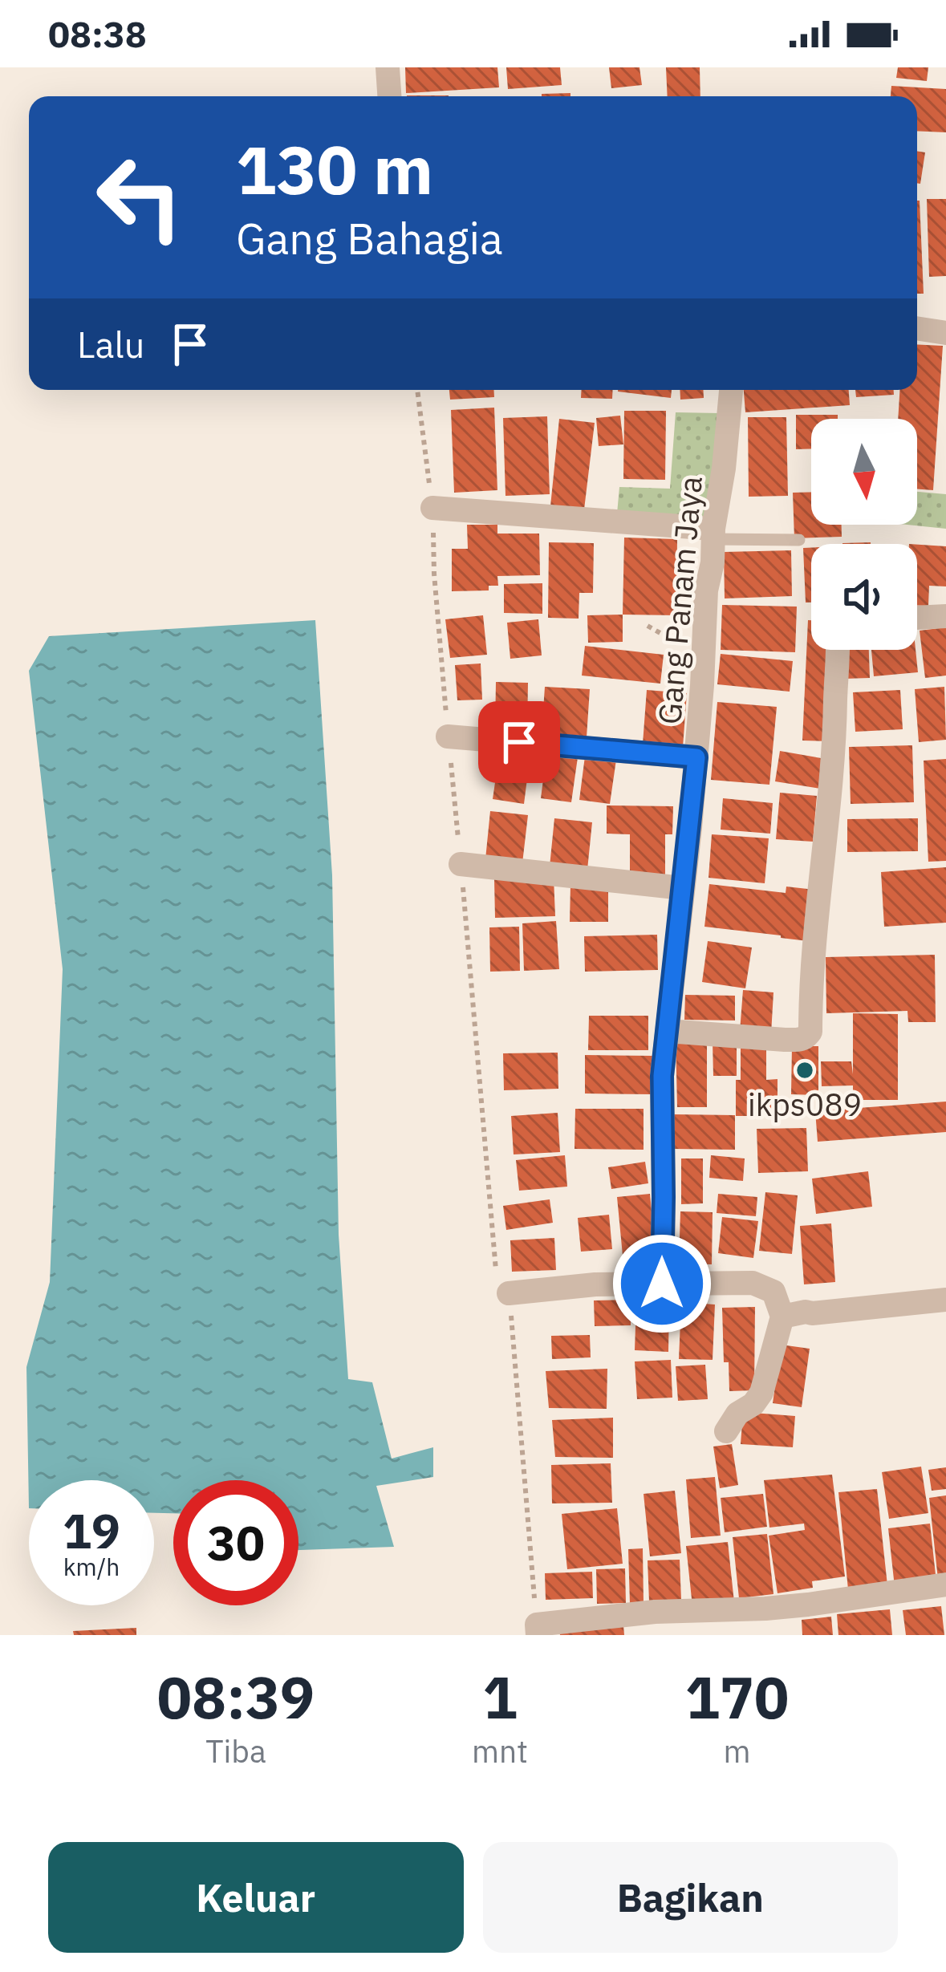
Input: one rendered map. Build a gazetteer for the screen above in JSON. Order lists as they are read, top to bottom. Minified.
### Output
{"streets":{"street":["Gang Panam Jaya"]},"places":["ikps089"],"north":"bottom","page":{"status":"08:38","turn":["130 m","Gang Bahagia"],"then":"Lalu","speed":"19 km/h","limit":"30","eta":["08:39","Tiba","1","mnt","170","m"],"buttons":["Keluar","Bagikan"]}}
